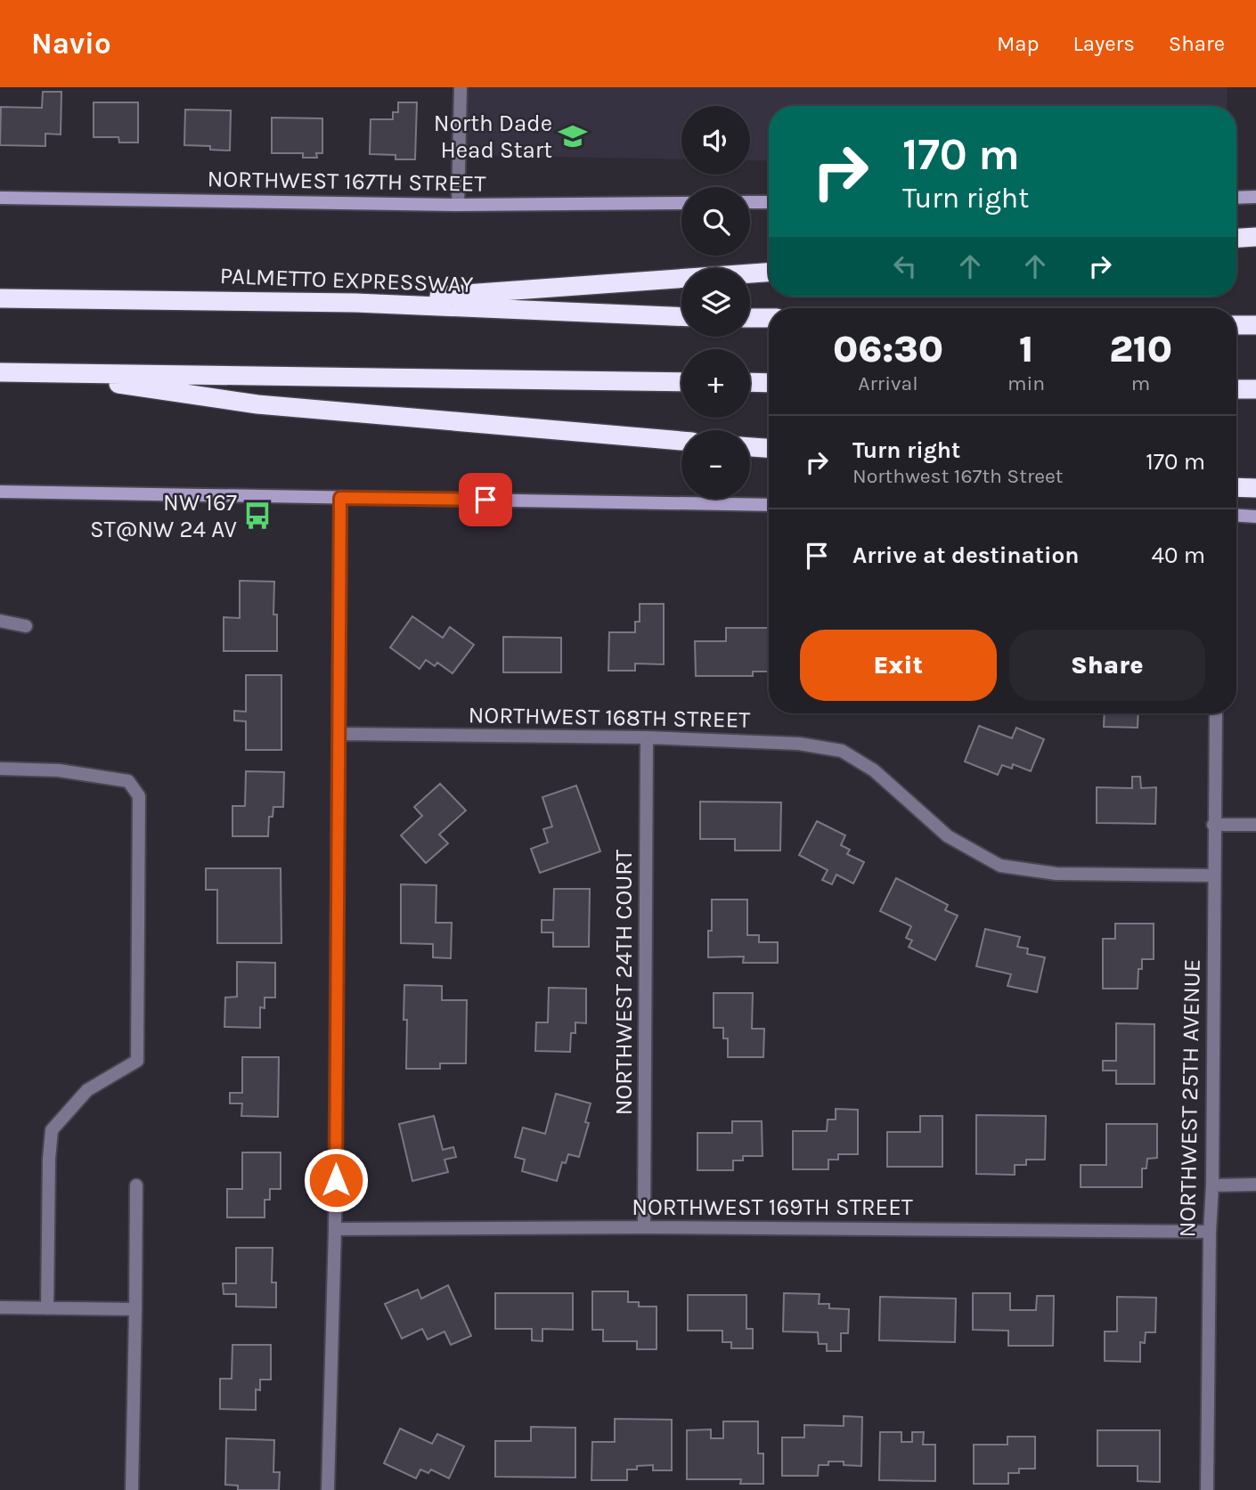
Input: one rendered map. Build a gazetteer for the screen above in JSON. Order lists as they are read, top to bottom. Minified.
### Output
{"streets":{"highway":["PALMETTO EXPRESSWAY"],"street":["NORTHWEST 167TH STREET","NORTHWEST 168TH STREET","NORTHWEST 24TH COURT","NORTHWEST 25TH AVENUE","NORTHWEST 169TH STREET"]},"crossings":[["NORTHWEST 168TH STREET","NORTHWEST 24TH COURT"],["NORTHWEST 168TH STREET","NORTHWEST 25TH AVENUE"],["NORTHWEST 24TH COURT","NORTHWEST 169TH STREET"],["NORTHWEST 25TH AVENUE","NORTHWEST 169TH STREET"]],"places":{"school or university":["North Dade Head Start"],"bus stop":["NW 167 ST@NW 24 AV"]},"page":{"header":"Navio","nav":["Map","Layers","Share"],"map_buttons":["+","−"],"turn":["170 m","Turn right"],"eta":["06:30","Arrival","1","min","210","m"],"list":[{"name":"Turn right","note":"Northwest 167th Street","value":"170 m"},{"name":"Arrive at destination","value":"40 m"}],"buttons":["Exit","Share"]}}
